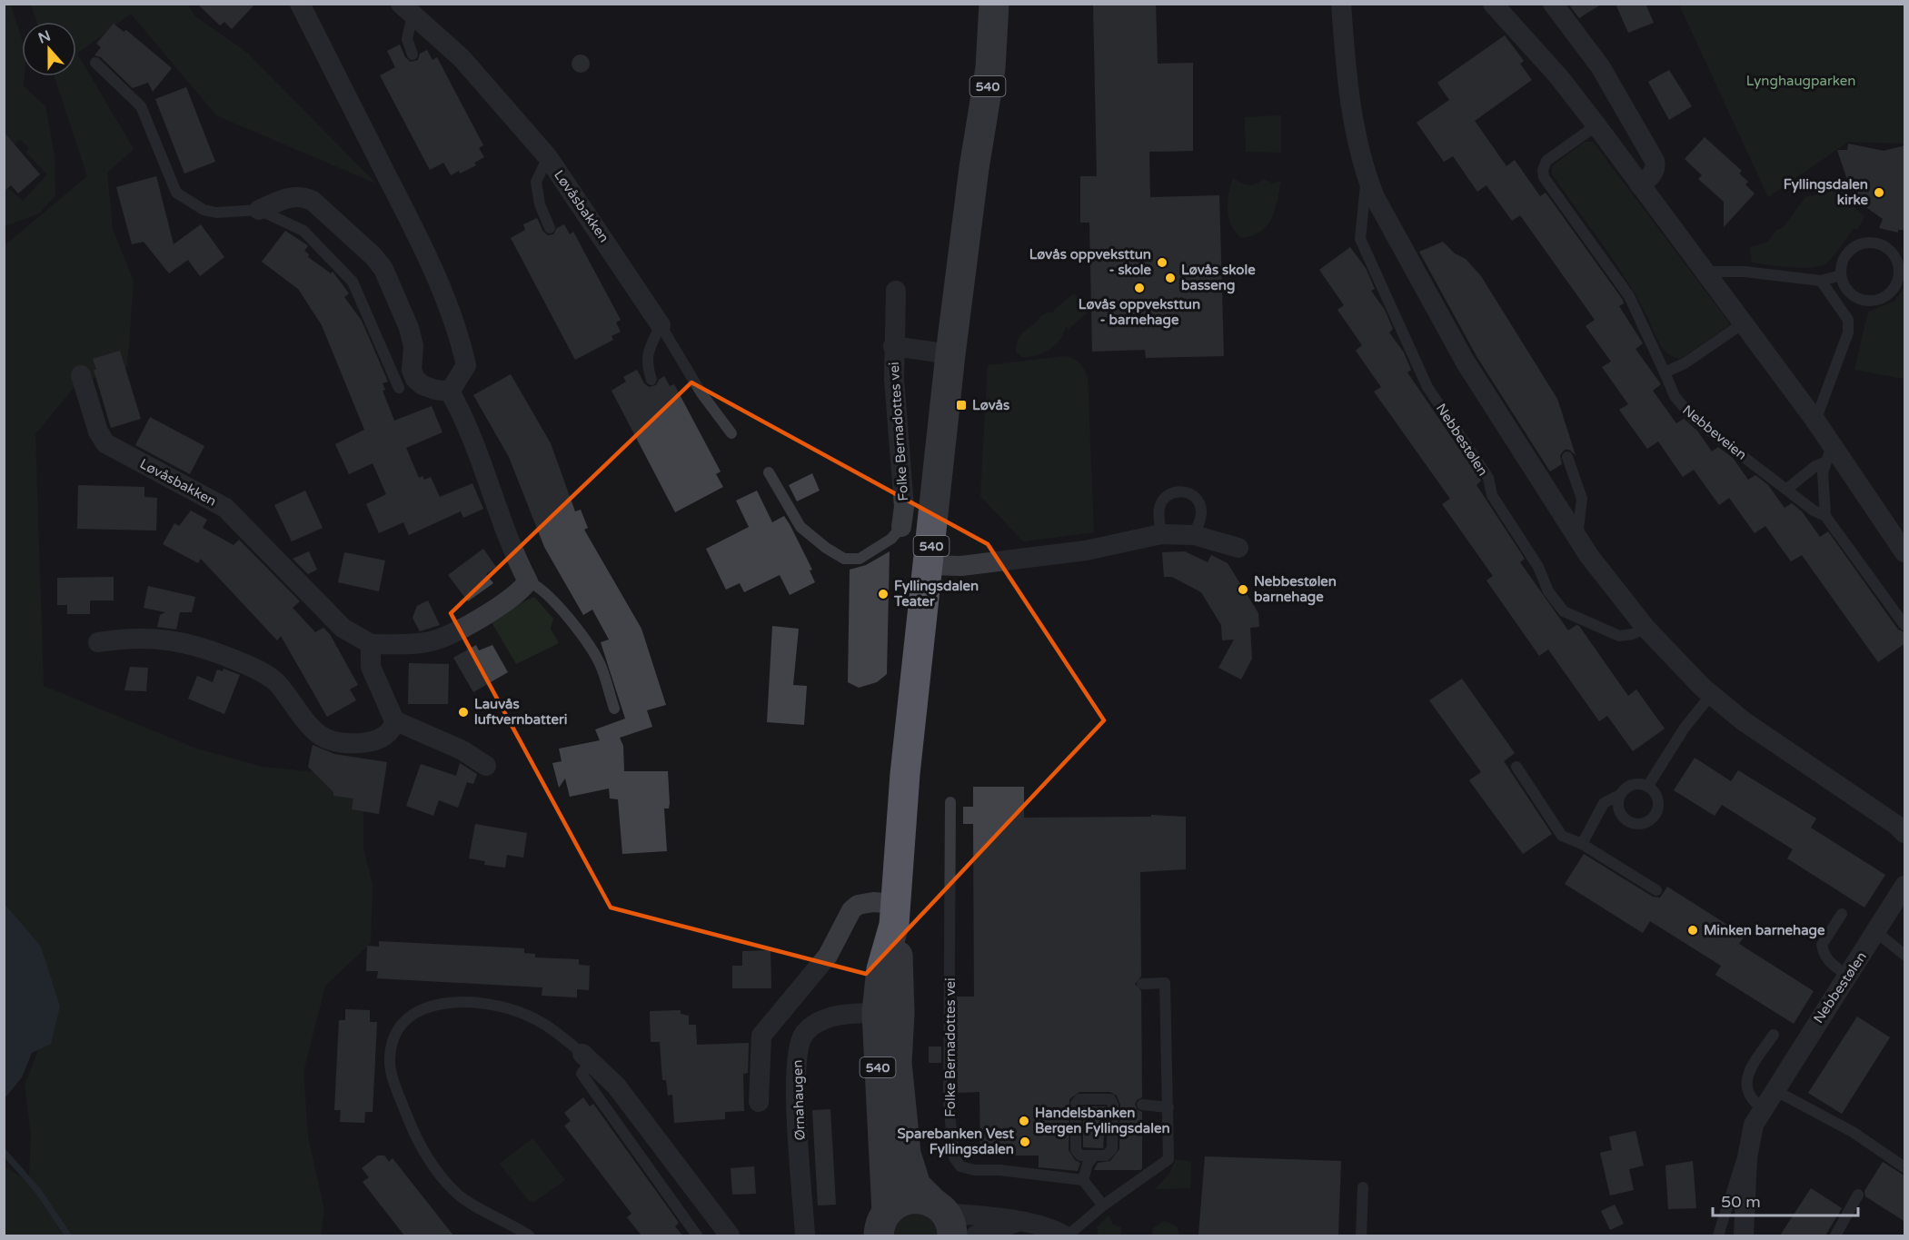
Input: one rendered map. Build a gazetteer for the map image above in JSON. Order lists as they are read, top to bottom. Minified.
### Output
{"streets":{"main road":["540"],"street":["Løvåsbakken","Folke Bernadottes vei","Nebbestølen","Ørnahaugen"],"lane":["Nebbeveien"]},"crossings":[["540","Folke Bernadottes vei"],["540","Ørnahaugen"]],"parks":["Lynghaugparken"],"places":{"other":["Fyllingsdalen kirke","Løvås oppveksttun - skole","Løvås skole basseng","Løvås oppveksttun - barnehage","Nebbestølen barnehage","Fyllingsdalen Teater","Lauvås luftvernbatteri","Minken barnehage","Handelsbanken Bergen Fyllingsdalen","Sparebanken Vest Fyllingsdalen"],"transit":["Løvås"]},"scale_bar":"50 m","north":"top"}
